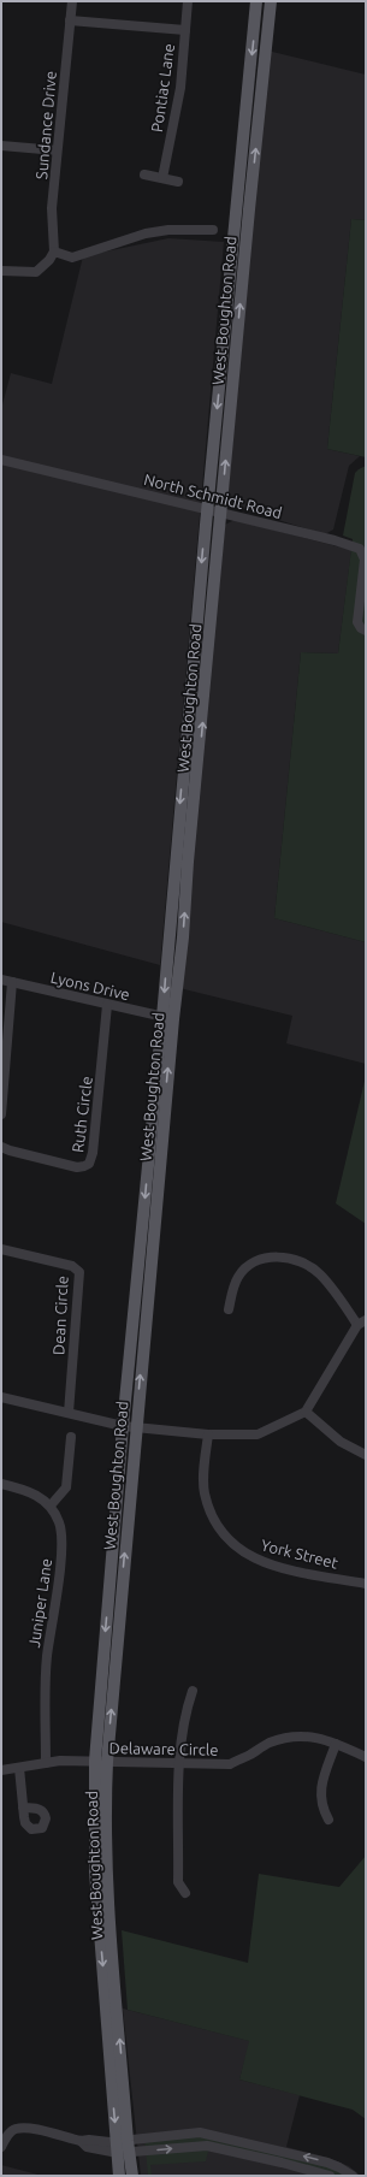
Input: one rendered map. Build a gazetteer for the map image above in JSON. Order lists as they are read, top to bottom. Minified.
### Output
{"streets":{"main road":["West Boughton Road"],"street":["Pontiac Lane","Sundance Drive","North Schmidt Road","Lyons Drive","Ruth Circle","Dean Circle","York Street","Juniper Lane","Delaware Circle"]},"crossings":[["West Boughton Road","North Schmidt Road"],["West Boughton Road","Lyons Drive"],["West Boughton Road","Delaware Circle"],["Lyons Drive","Ruth Circle"],["Juniper Lane","Delaware Circle"]]}
